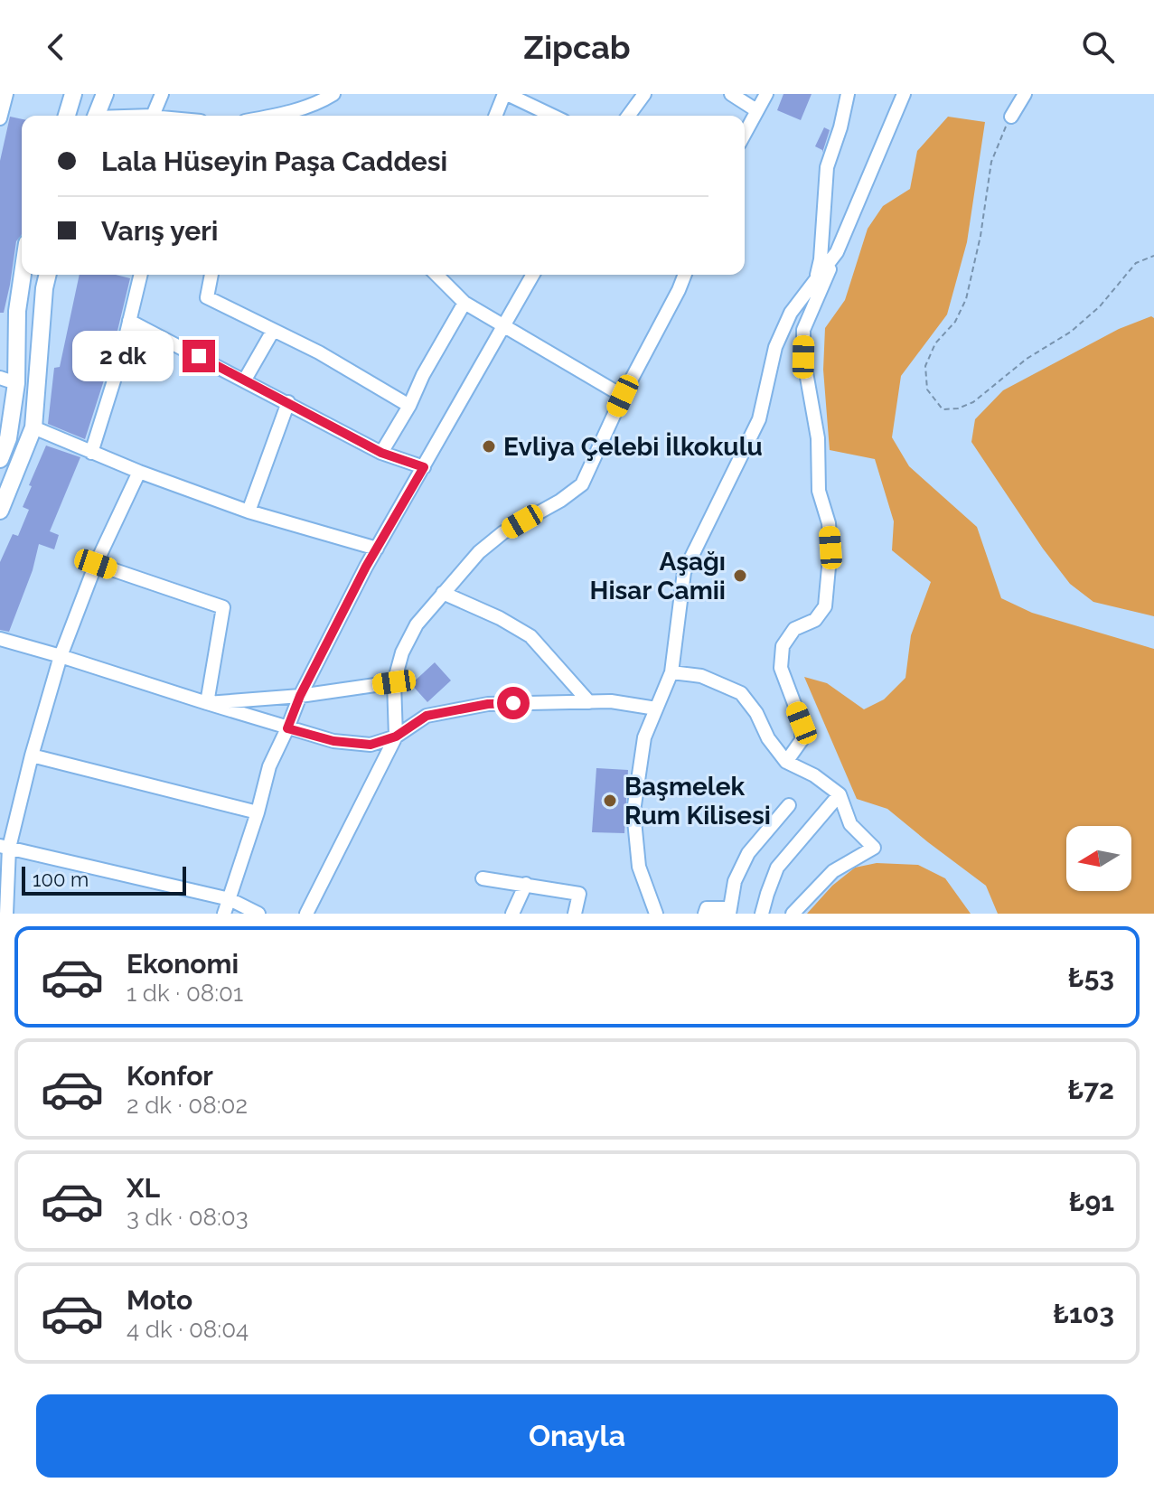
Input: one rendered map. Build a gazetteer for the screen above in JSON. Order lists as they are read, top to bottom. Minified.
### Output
{"places":["Evliya Çelebi İlkokulu","Aşağı Hisar Camii","Başmelek Rum Kilisesi"],"scale_bar":"100 m","north":"left","page":{"header":"Zipcab","banner":["Lala Hüseyin Paşa Caddesi","Varış yeri"],"bubble":"2 dk","scale":"100 m","list":[{"name":"Ekonomi","note":"1 dk · 08:01","value":"₺53"},{"name":"Konfor","note":"2 dk · 08:02","value":"₺72"},{"name":"XL","note":"3 dk · 08:03","value":"₺91"},{"name":"Moto","note":"4 dk · 08:04","value":"₺103"}],"buttons":"Onayla"}}
